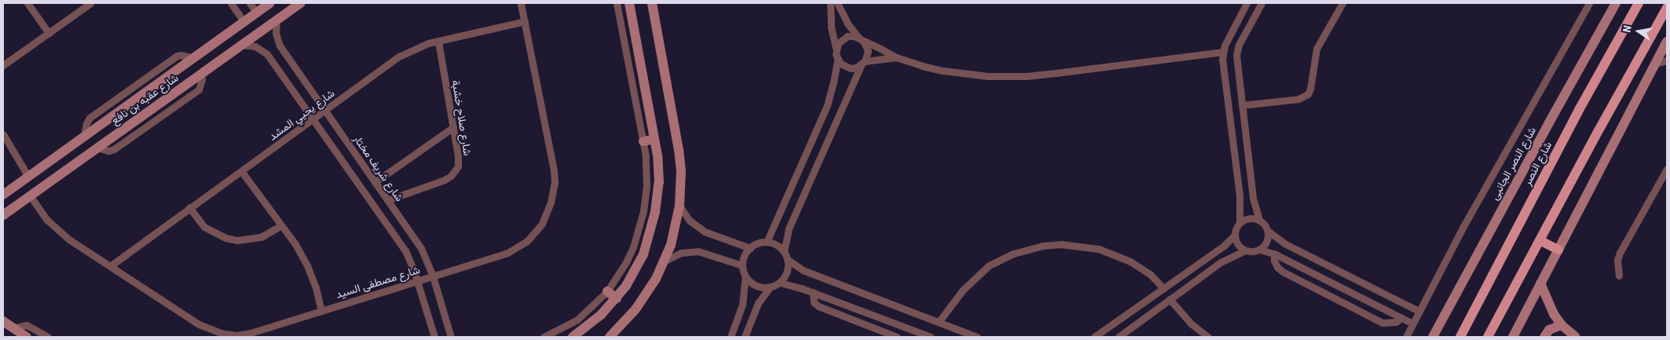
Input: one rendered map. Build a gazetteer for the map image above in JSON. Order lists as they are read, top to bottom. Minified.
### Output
{"streets":{"main road":["شارع النصر"],"street":["شارع عقبه بن نافع","شارع يحيي المشد","شارع صلاح خشبة","شارع النصر الجانبى","شارع شريف مختار","شارع مصطفى السيد"]},"crossings":[["شارع عقبه بن نافع","شارع شريف مختار"],["شارع عقبه بن نافع","شارع مصطفى السيد"],["شارع يحيي المشد","شارع صلاح خشبة"],["شارع يحيي المشد","شارع شريف مختار"],["شارع يحيي المشد","شارع مصطفى السيد"],["شارع صلاح خشبة","شارع شريف مختار"],["شارع شريف مختار","شارع مصطفى السيد"]],"north":"left"}
